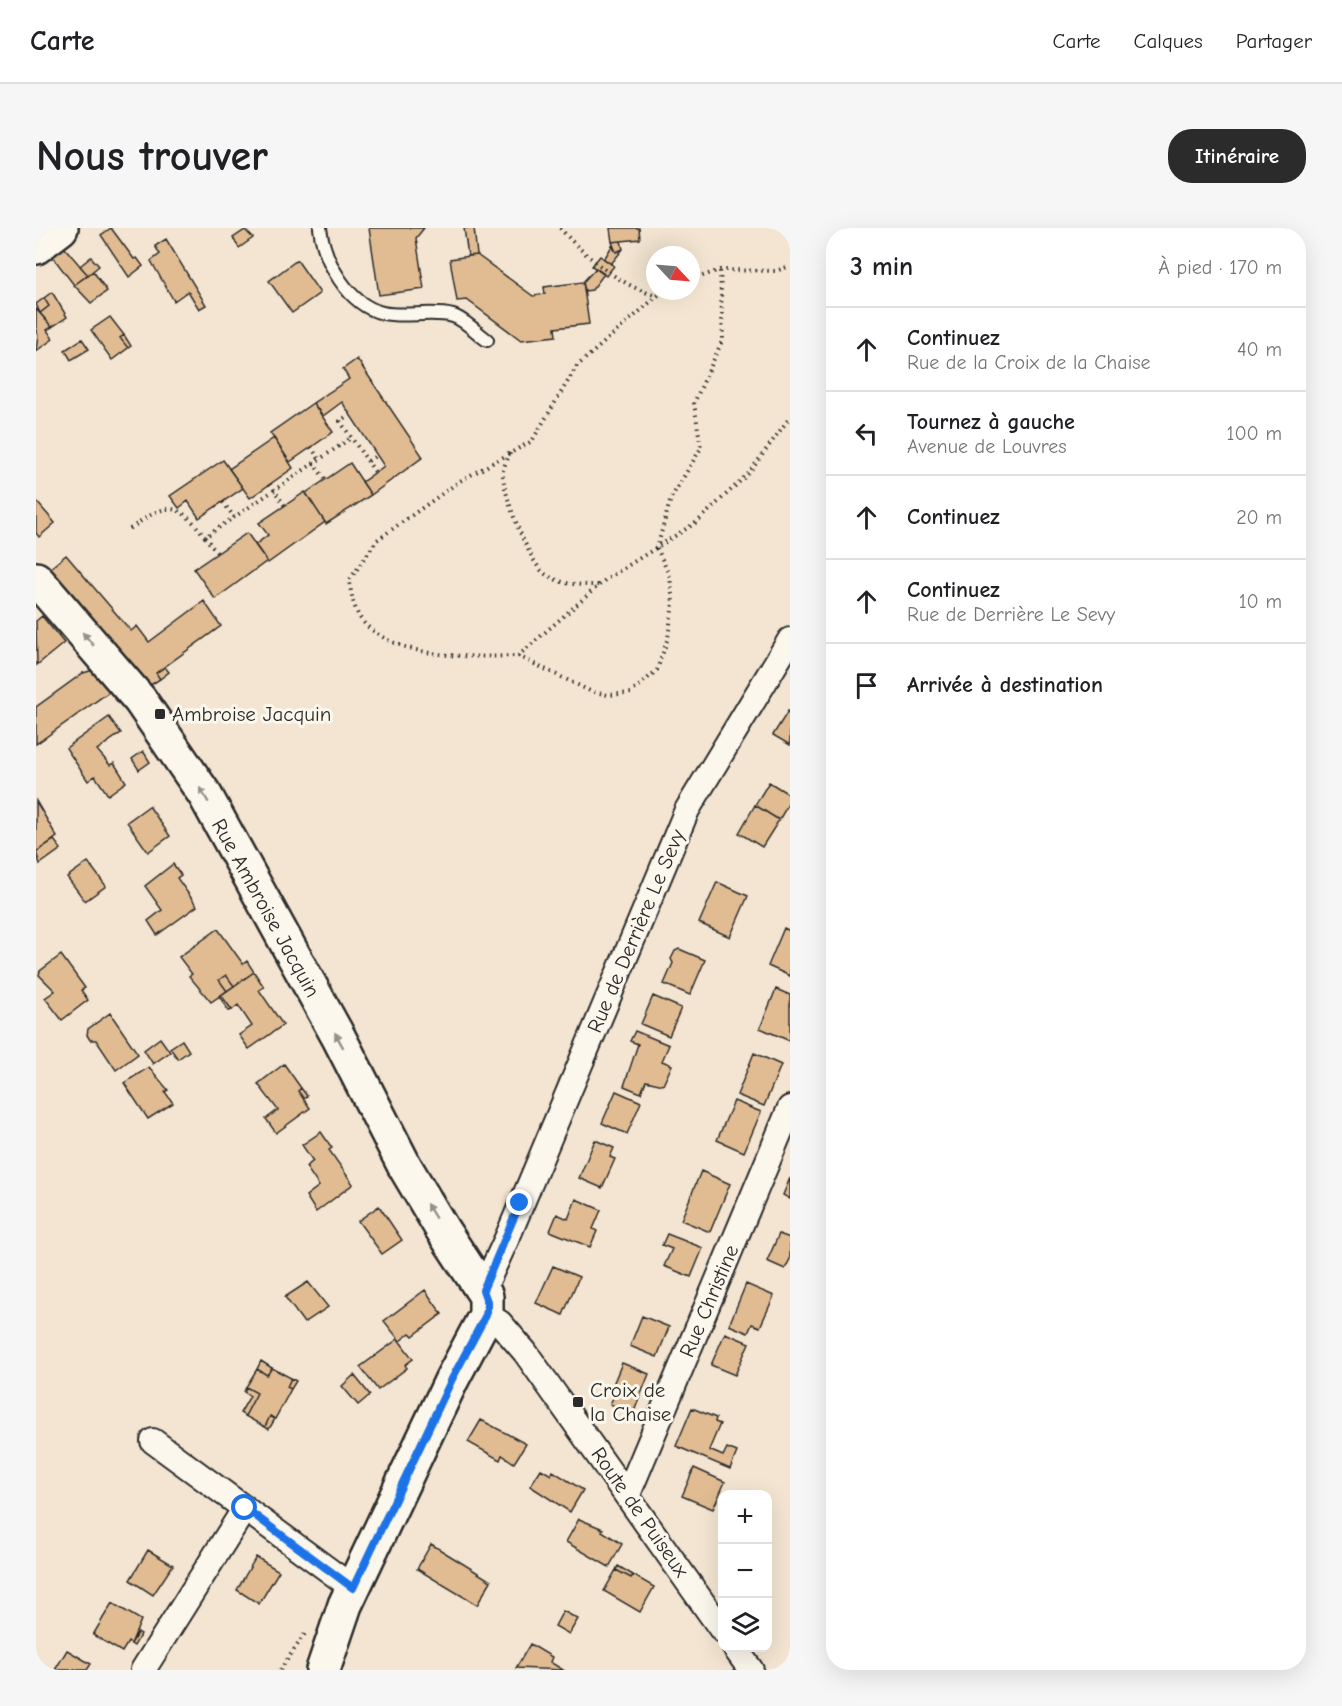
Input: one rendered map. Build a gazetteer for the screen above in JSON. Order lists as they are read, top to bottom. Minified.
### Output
{"streets":{"street":["Rue Ambroise Jacquin","Rue de Derrière Le Sevy","Rue Christine","Route de Puiseux"]},"crossings":[["Rue Ambroise Jacquin","Rue de Derrière Le Sevy"],["Rue Ambroise Jacquin","Route de Puiseux"],["Rue de Derrière Le Sevy","Route de Puiseux"],["Rue Christine","Route de Puiseux"]],"one_way":["Rue Ambroise Jacquin"],"places":{"transit":["Ambroise Jacquin","Croix de la Chaise"]},"north":"bottom right","page":{"header":"Carte","nav":["Carte","Calques","Partager"],"buttons":"Itinéraire","title":"Nous trouver","heading":["3 min","À pied · 170 m"],"list":[["Continuez","Rue de la Croix de la Chaise","40 m"],["Tournez à gauche","Avenue de Louvres","100 m"],["Continuez","20 m"],["Continuez","Rue de Derrière Le Sevy","10 m"],"Arrivée à destination"],"map_buttons":["+","−"]}}
